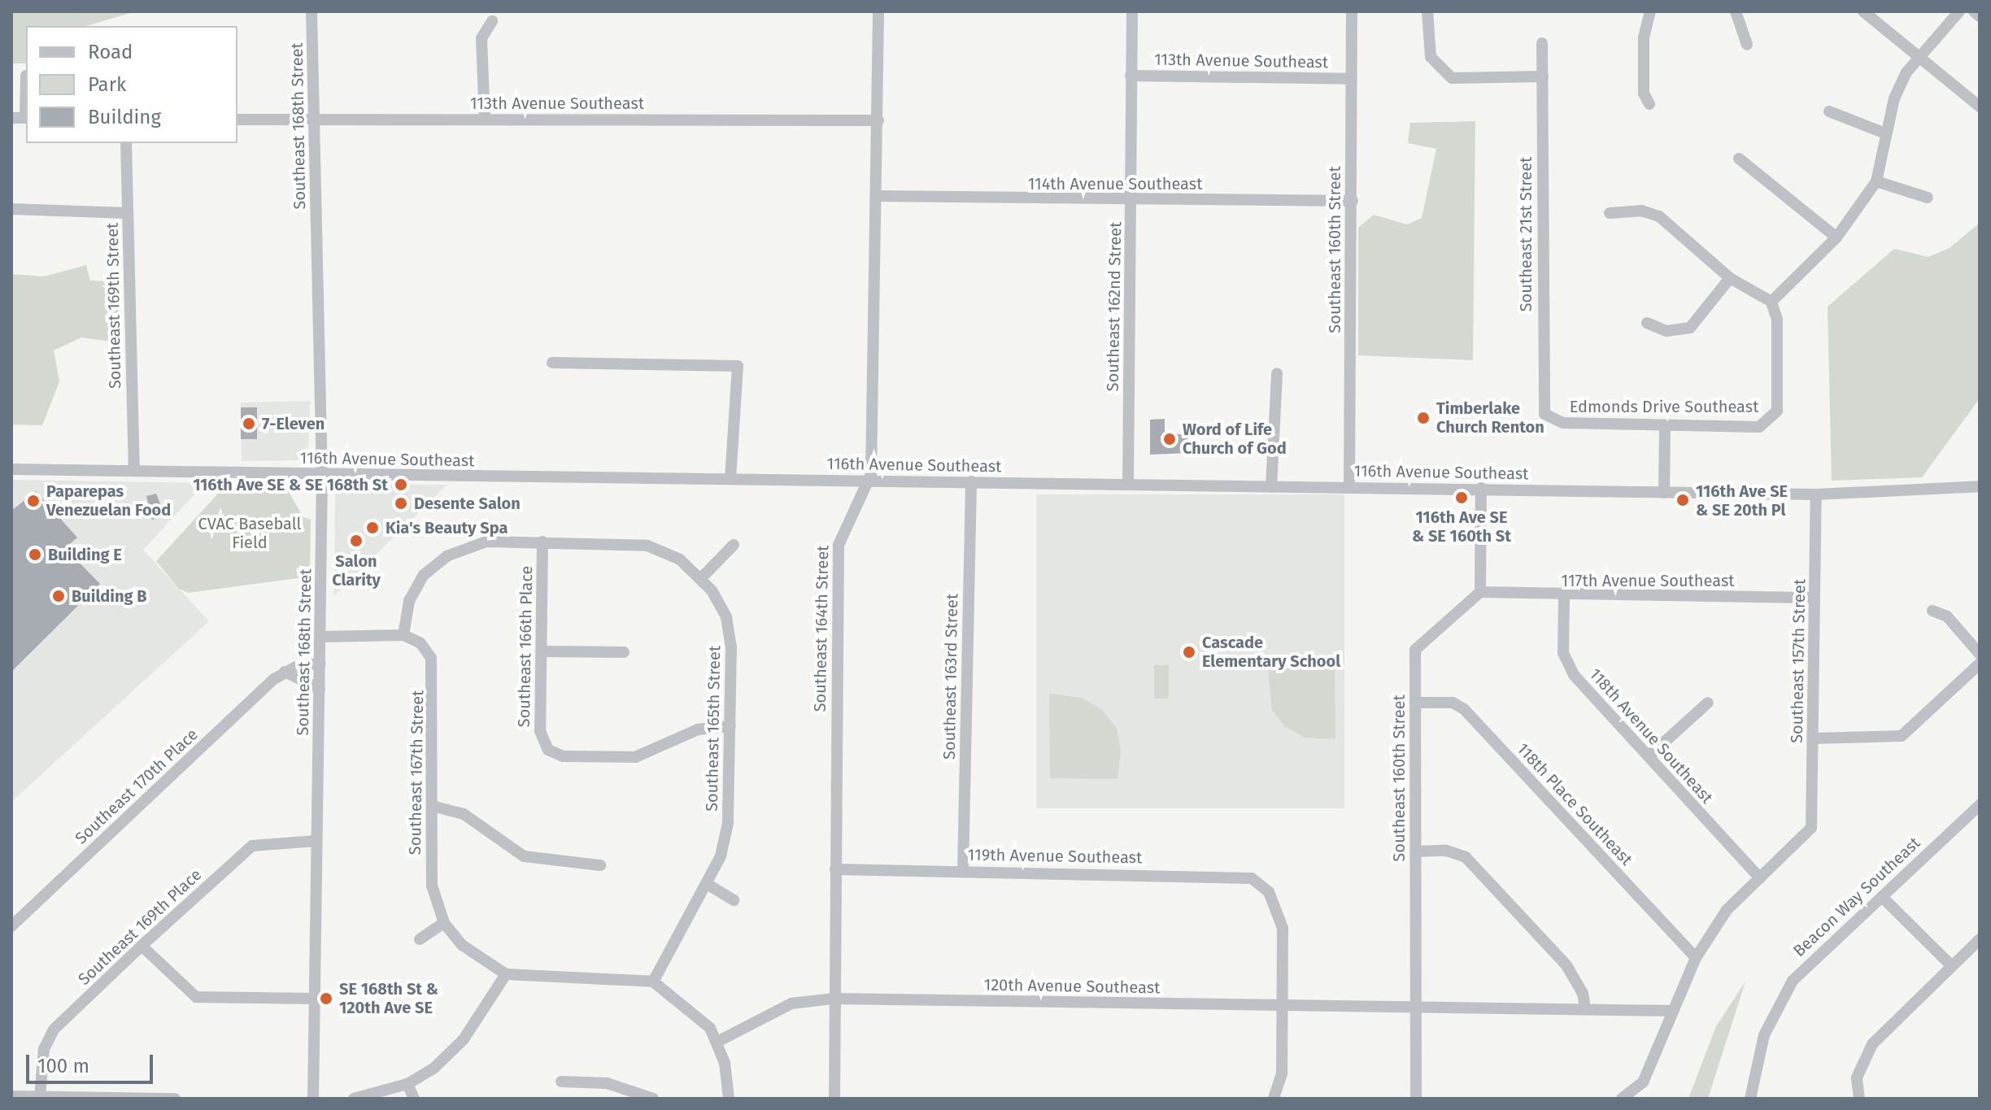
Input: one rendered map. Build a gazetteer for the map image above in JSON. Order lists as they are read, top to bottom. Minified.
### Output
{"streets":{"street":["113th Avenue Southeast","Southeast 168th Street","114th Avenue Southeast","Southeast 21st Street","Southeast 160th Street","Southeast 169th Street","Southeast 162nd Street","Edmonds Drive Southeast","116th Avenue Southeast","117th Avenue Southeast","Southeast 164th Street","Southeast 166th Place","Southeast 157th Street","Southeast 163rd Street","Southeast 165th Street","118th Avenue Southeast","Southeast 167th Street","Southeast 170th Place","118th Place Southeast","119th Avenue Southeast","Beacon Way Southeast","Southeast 169th Place","120th Avenue Southeast"]},"crossings":[["113th Avenue Southeast","Southeast 168th Street"],["113th Avenue Southeast","Southeast 160th Street"],["113th Avenue Southeast","Southeast 162nd Street"],["113th Avenue Southeast","Southeast 164th Street"],["Southeast 168th Street","116th Avenue Southeast"],["Southeast 168th Street","Southeast 170th Place"],["Southeast 168th Street","Southeast 169th Place"],["114th Avenue Southeast","Southeast 160th Street"],["114th Avenue Southeast","Southeast 162nd Street"],["114th Avenue Southeast","Southeast 164th Street"],["Southeast 21st Street","Edmonds Drive Southeast"],["Southeast 160th Street","116th Avenue Southeast"],["Southeast 160th Street","117th Avenue Southeast"],["Southeast 160th Street","118th Place Southeast"],["Southeast 160th Street","120th Avenue Southeast"],["Southeast 169th Street","116th Avenue Southeast"],["Southeast 162nd Street","116th Avenue Southeast"],["116th Avenue Southeast","Southeast 164th Street"],["116th Avenue Southeast","Southeast 157th Street"],["116th Avenue Southeast","Southeast 163rd Street"],["117th Avenue Southeast","Southeast 157th Street"],["117th Avenue Southeast","118th Avenue Southeast"],["Southeast 164th Street","119th Avenue Southeast"],["Southeast 164th Street","120th Avenue Southeast"],["Southeast 166th Place","Southeast 165th Street"],["Southeast 157th Street","118th Avenue Southeast"],["Southeast 163rd Street","119th Avenue Southeast"],["Southeast 165th Street","Southeast 167th Street"],["119th Avenue Southeast","120th Avenue Southeast"]],"parks":["CVAC Baseball Field"],"places":["Timberlake Church Renton","7-Eleven","Word of Life Church of God","116th Ave SE & SE 168th St","116th Ave SE & SE 160th St","116th Ave SE & SE 20th Pl","Paparepas Venezuelan Food","Desente Salon","Kia's Beauty Spa","Salon Clarity","Building E","Building B","Cascade Elementary School","SE 168th St & 120th Ave SE"],"legend":["Road","Park","Building"],"scale_bar":"100 m"}
